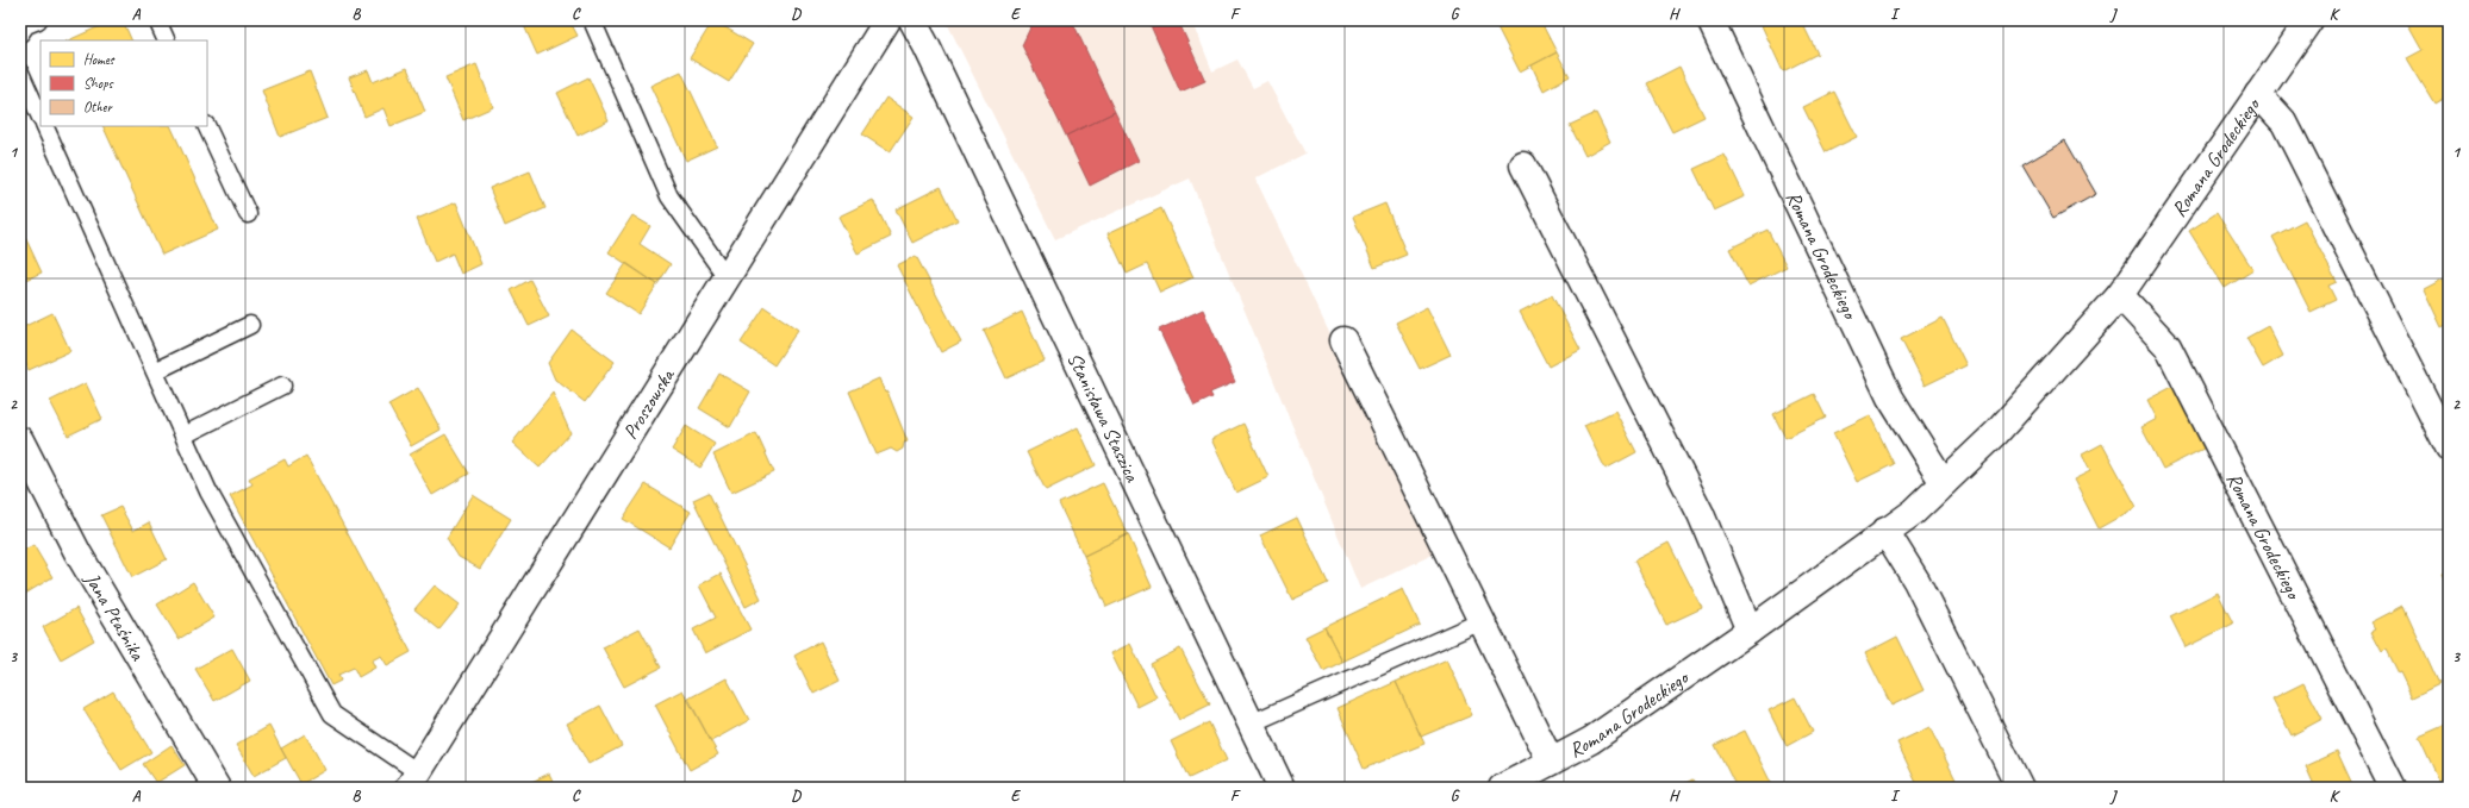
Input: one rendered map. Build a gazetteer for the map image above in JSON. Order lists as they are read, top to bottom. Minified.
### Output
{"streets":{"street":["Romana Grodeckiego","Proszowska","Stanisława Staszica","Jana Ptaśnika"]},"legend":["Homes","Shops","Other"],"grid":{"columns":["A","B","C","D","E","F","G","H","I","J","K"],"rows":["1","2","3"]}}
